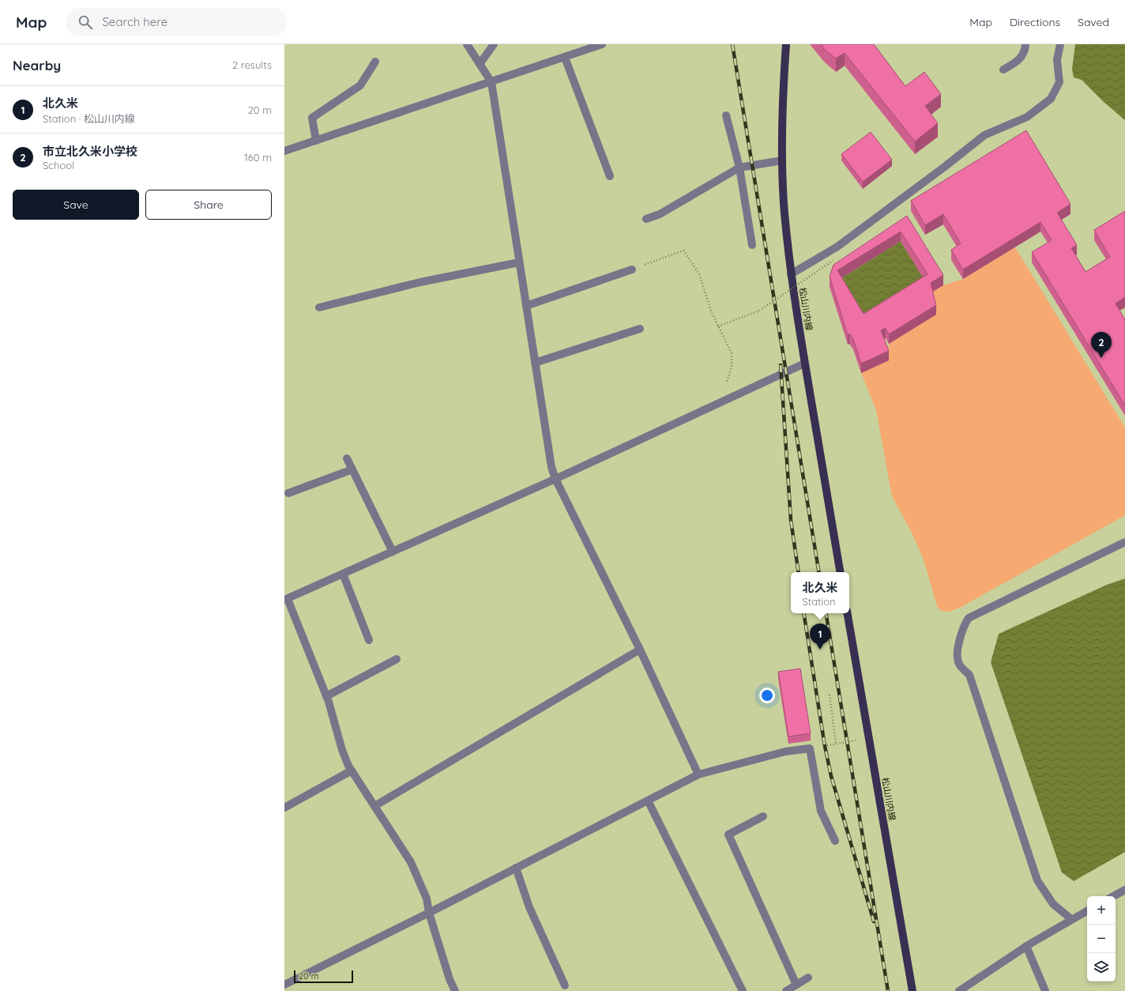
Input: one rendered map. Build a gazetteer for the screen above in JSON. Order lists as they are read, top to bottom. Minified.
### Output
{"streets":{"main road":["松山川内線"]},"scale_bar":"20 m","page":{"header":"Map","search":"Search here","nav":["Map","Directions","Saved"],"heading":["Nearby","2 results"],"list":[{"mark":"1","name":"北久米","note":"Station · 松山川内線","value":"20 m"},{"mark":"2","name":"市立北久米小学校","note":"School","value":"160 m"}],"buttons":["Save","Share"],"pins":["2","1"],"popup":["北久米","Station"],"map_buttons":["+","−"],"scale":"20 m"}}
